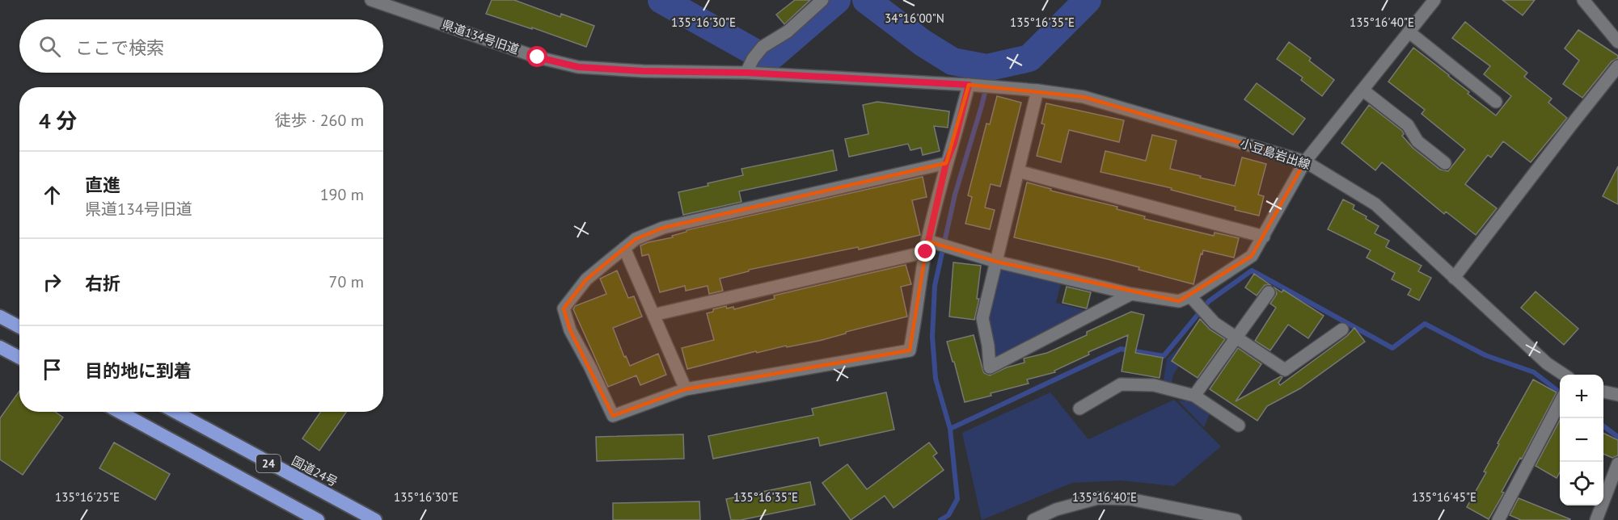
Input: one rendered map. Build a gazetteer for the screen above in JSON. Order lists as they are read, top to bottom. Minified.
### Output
{"streets":{"highway":["24","国道24号"],"street":["県道134号旧道","小豆島岩出線"]},"crossings":[["県道134号旧道","小豆島岩出線"]],"page":{"search":"ここで検索","heading":["4 分","徒歩 · 260 m"],"list":[["直進","県道134号旧道","190 m"],["右折","70 m"],"目的地に到着"],"map_buttons":["+","−"]},"coordinates":["34°16'00\"N","135°16'30\"E","135°16'35\"E","135°16'40\"E","135°16'25\"E","135°16'45\"E"]}
